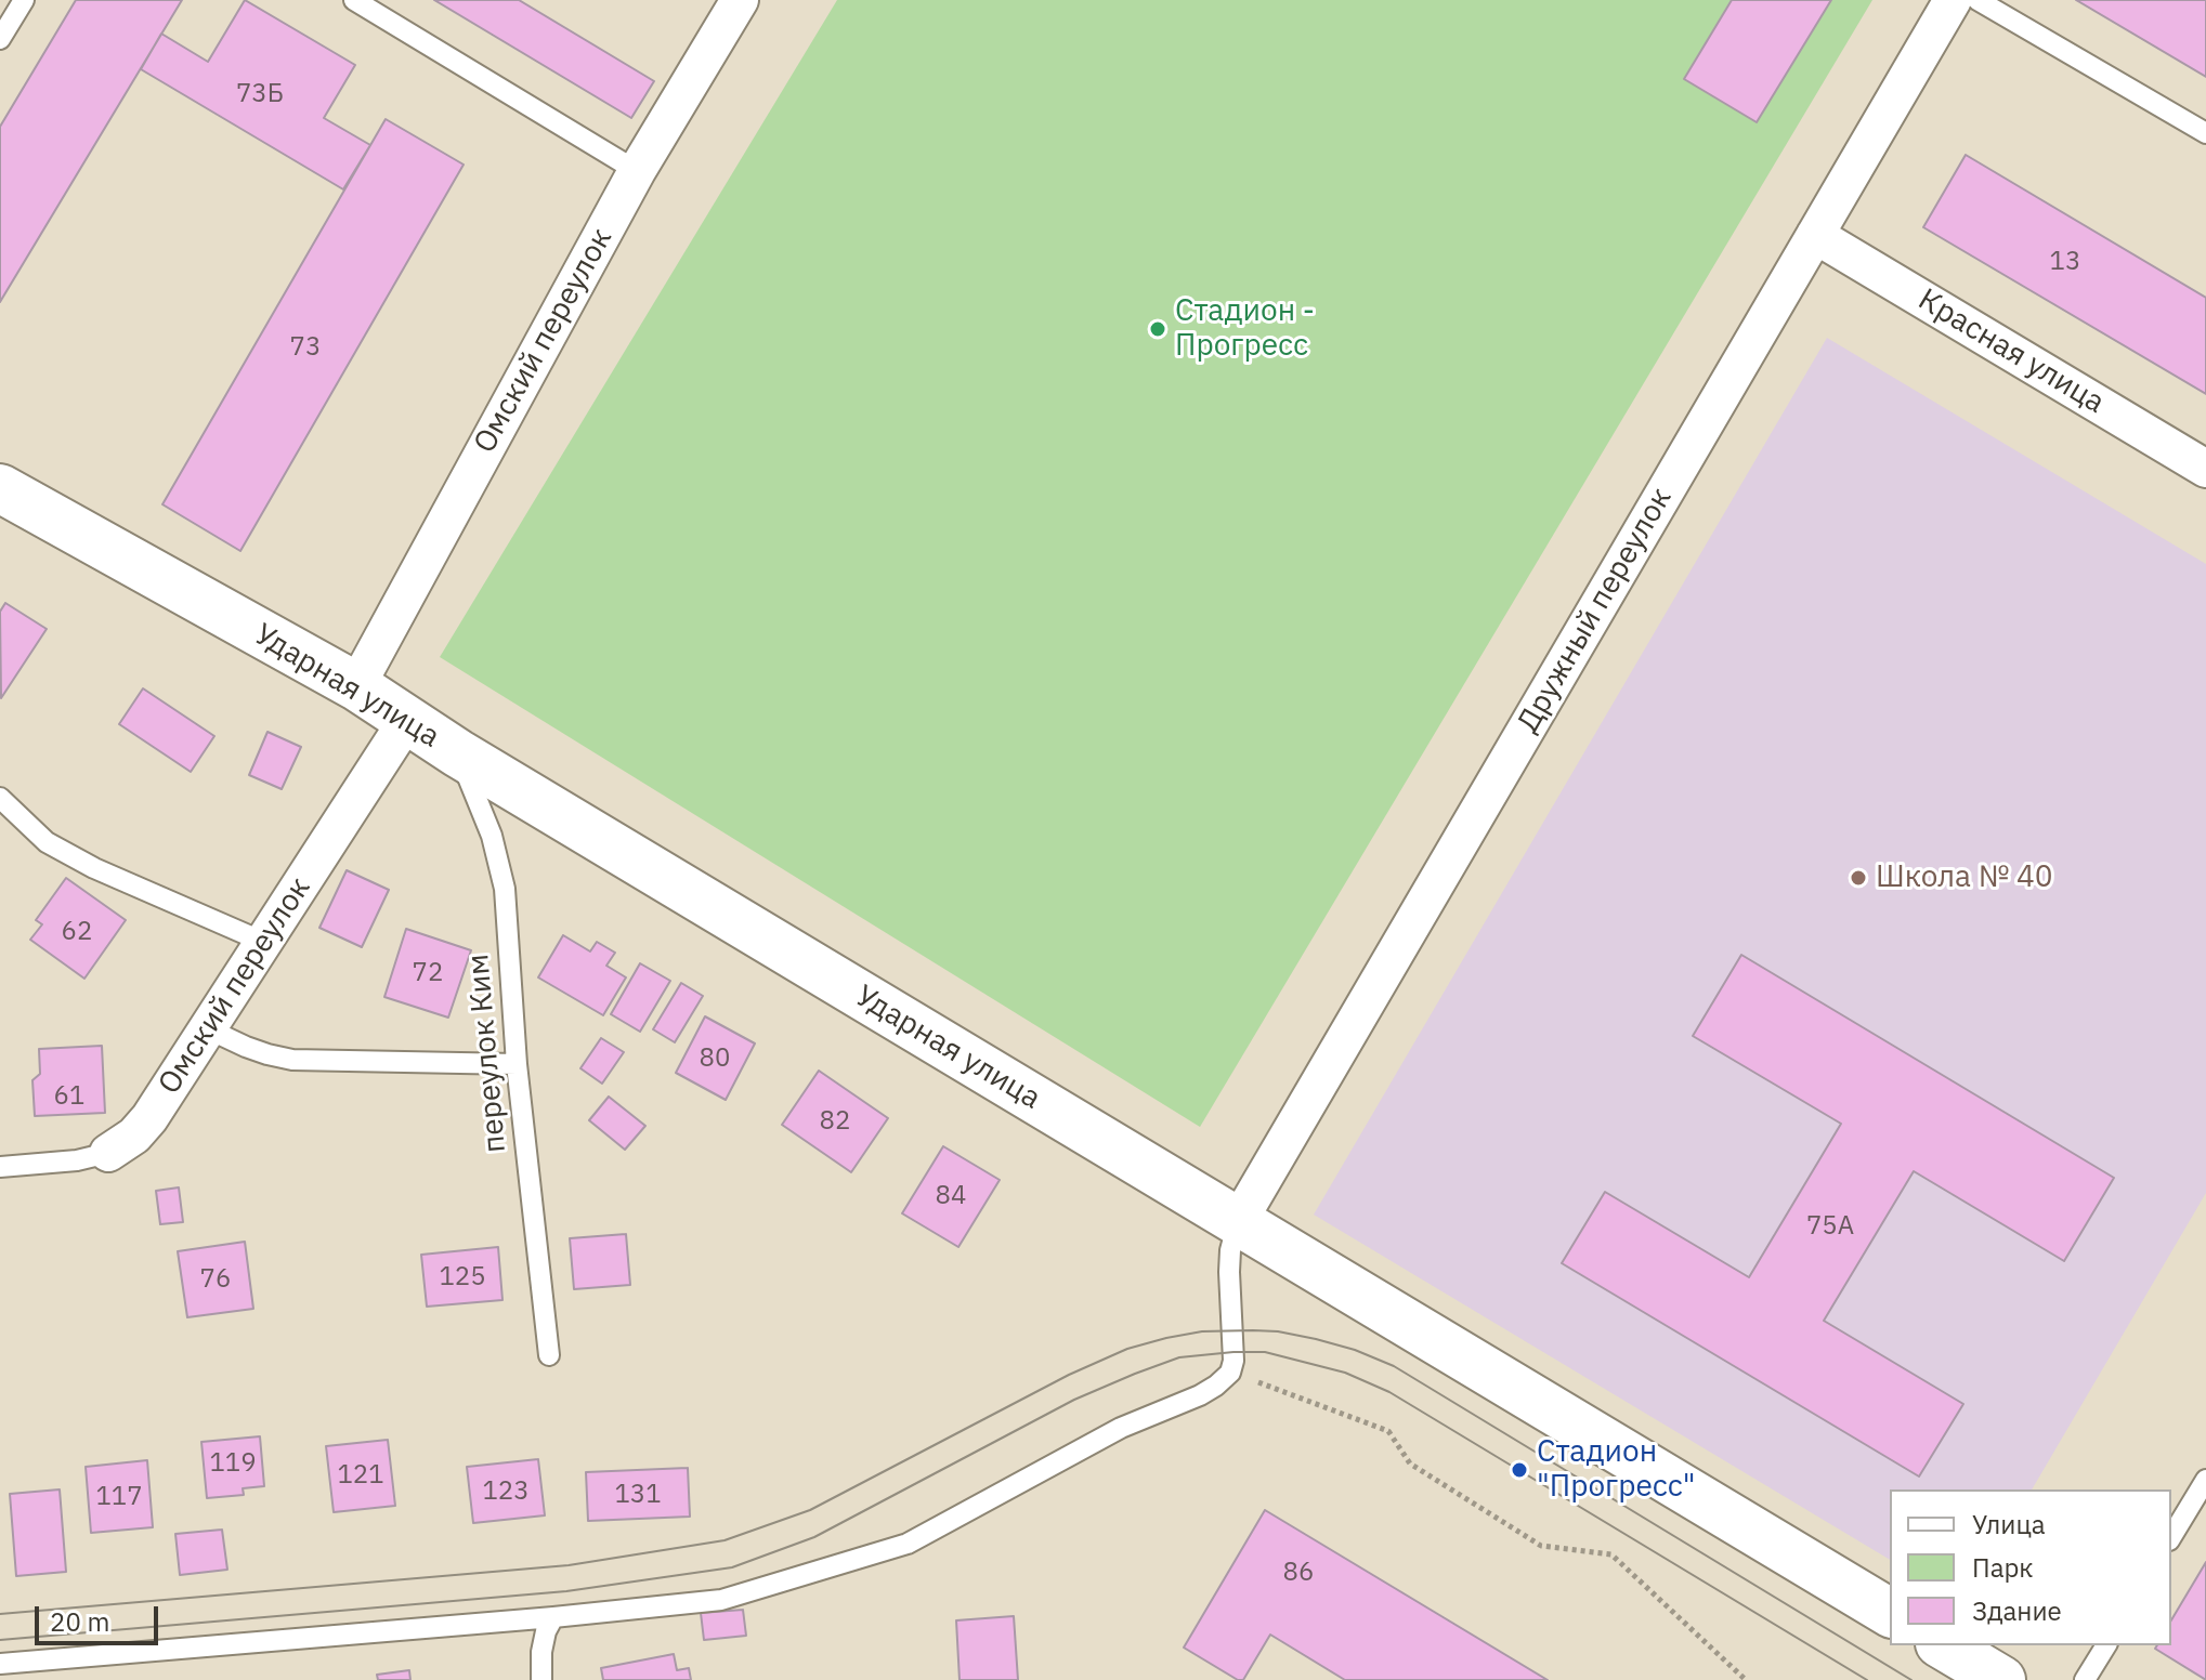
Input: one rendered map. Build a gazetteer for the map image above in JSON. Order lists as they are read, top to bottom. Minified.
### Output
{"streets":{"street":["Омский переулок","Красная улица","Дружный переулок","Ударная улица"],"lane":["переулок Ким"]},"crossings":[["Омский переулок","Ударная улица"],["Красная улица","Дружный переулок"],["Дружный переулок","Ударная улица"],["Ударная улица","переулок Ким"]],"places":["Стадион - Прогресс","Школа № 40","Стадион \"Прогресс\""],"house_numbers":["73Б","13","73","62","72","80","61","82","84","75А","125","76","119","121","123","131","117","86"],"legend":["Улица","Парк","Здание"],"scale_bar":"20 m"}
